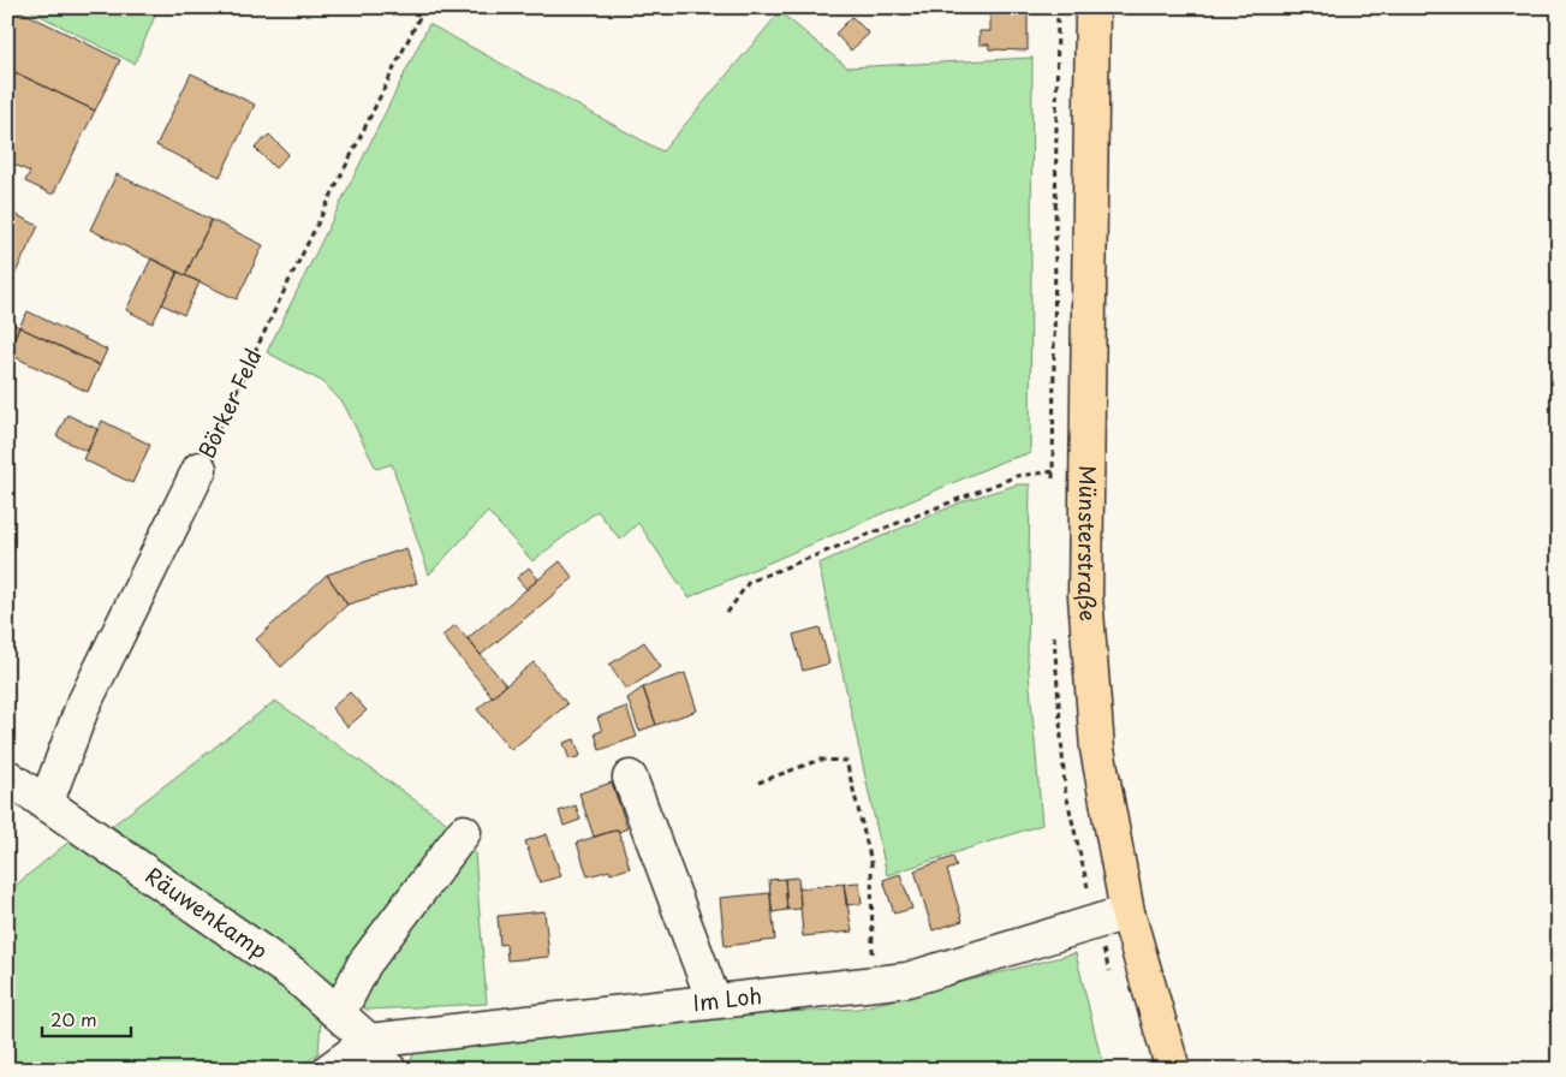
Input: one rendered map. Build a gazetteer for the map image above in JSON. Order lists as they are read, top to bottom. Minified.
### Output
{"streets":{"main road":["Münsterstraße"],"street":["Börker Feld","Räuwenkamp","Im Loh"]},"crossings":[["Börker Feld","Räuwenkamp"],["Münsterstraße","Im Loh"],["Räuwenkamp","Im Loh"]],"scale_bar":"20 m"}
